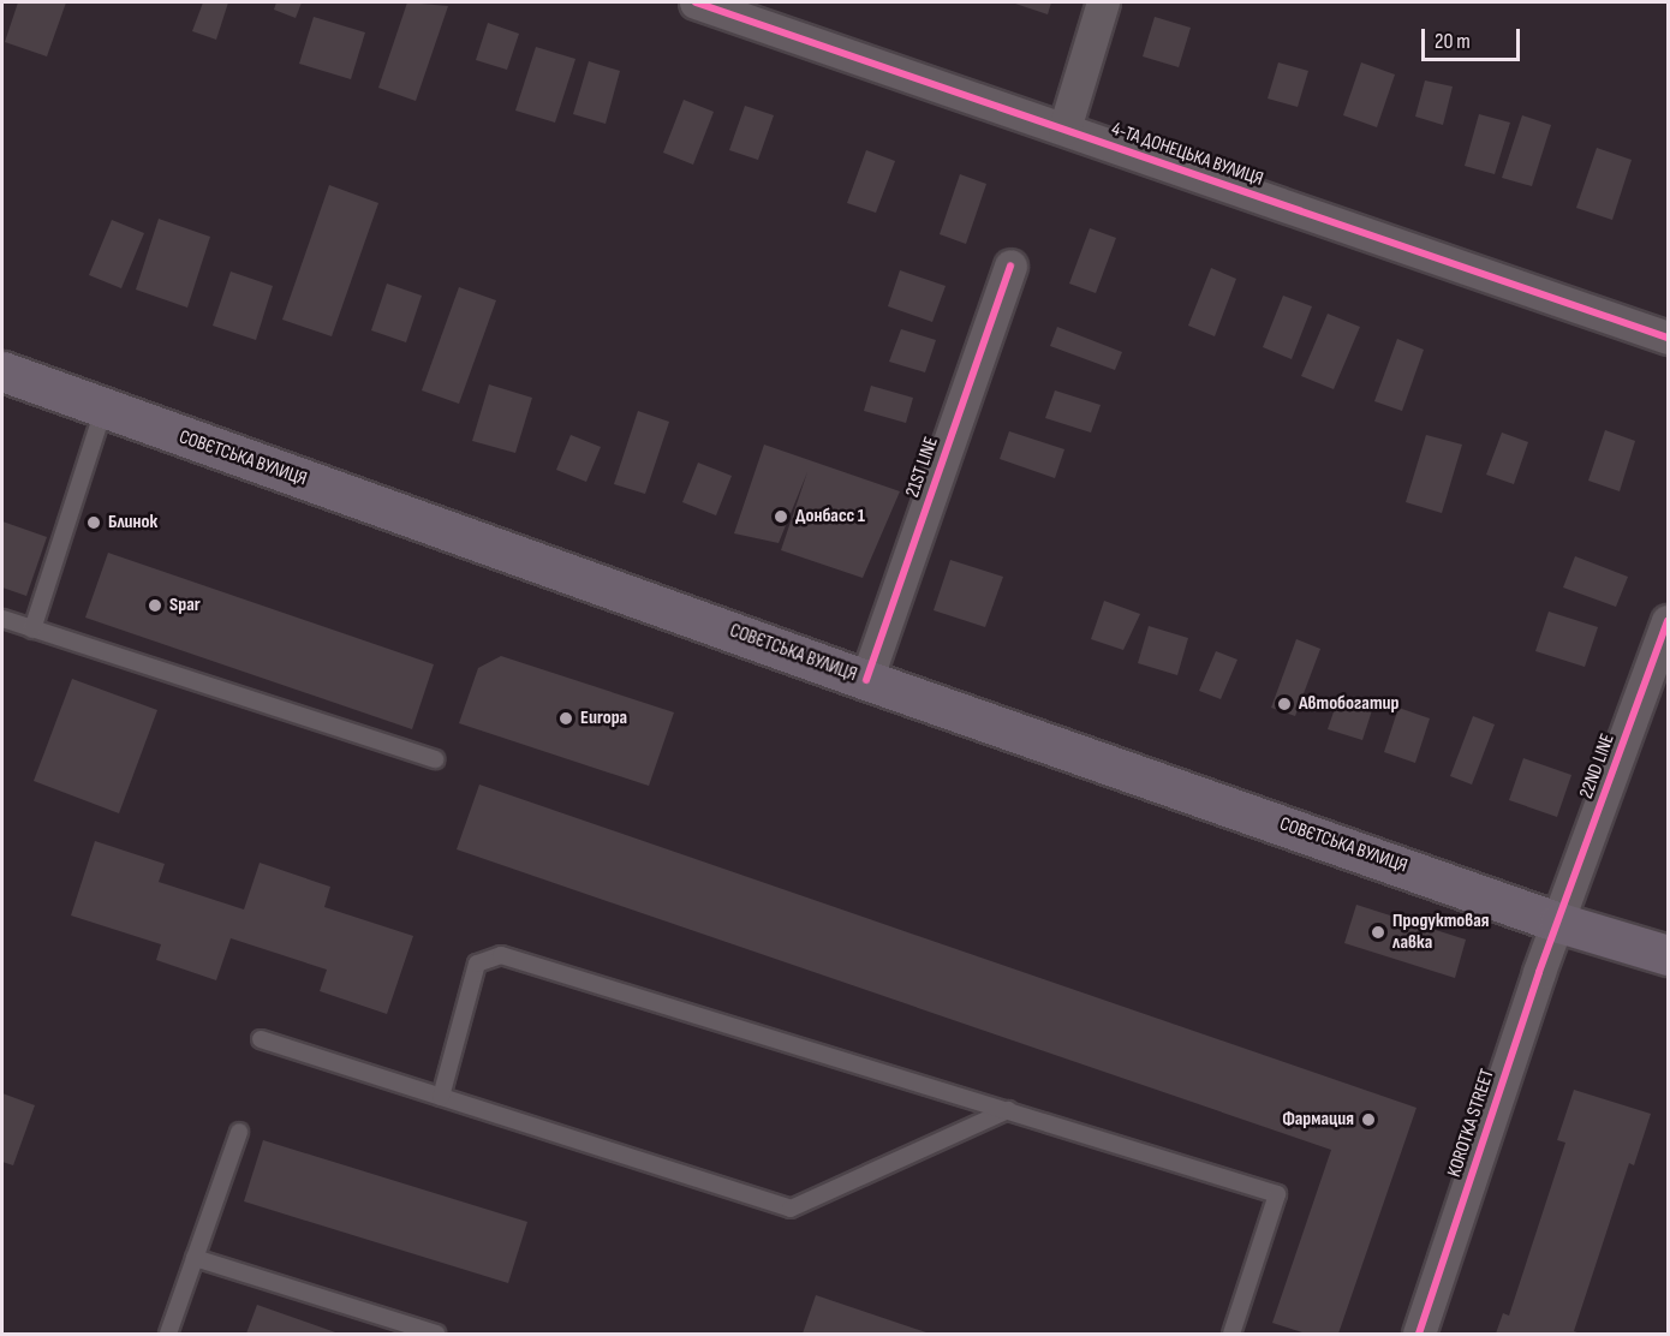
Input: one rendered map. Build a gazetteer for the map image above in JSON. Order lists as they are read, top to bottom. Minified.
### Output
{"streets":{"main road":["СОВЄТСЬКА ВУЛИЦЯ"],"street":["4-ТА ДОНЕЦЬКА ВУЛИЦЯ","21ST LINE","22ND LINE","KOROTKA STREET"]},"crossings":[["СОВЄТСЬКА ВУЛИЦЯ","21ST LINE"],["СОВЄТСЬКА ВУЛИЦЯ","22ND LINE"],["СОВЄТСЬКА ВУЛИЦЯ","KOROTKA STREET"],["22ND LINE","KOROTKA STREET"]],"places":["Донбасс 1","Блинок","Spar","Автобогатир","Europa","Продуктовая лавка","Фармация"],"scale_bar":"20 m"}
